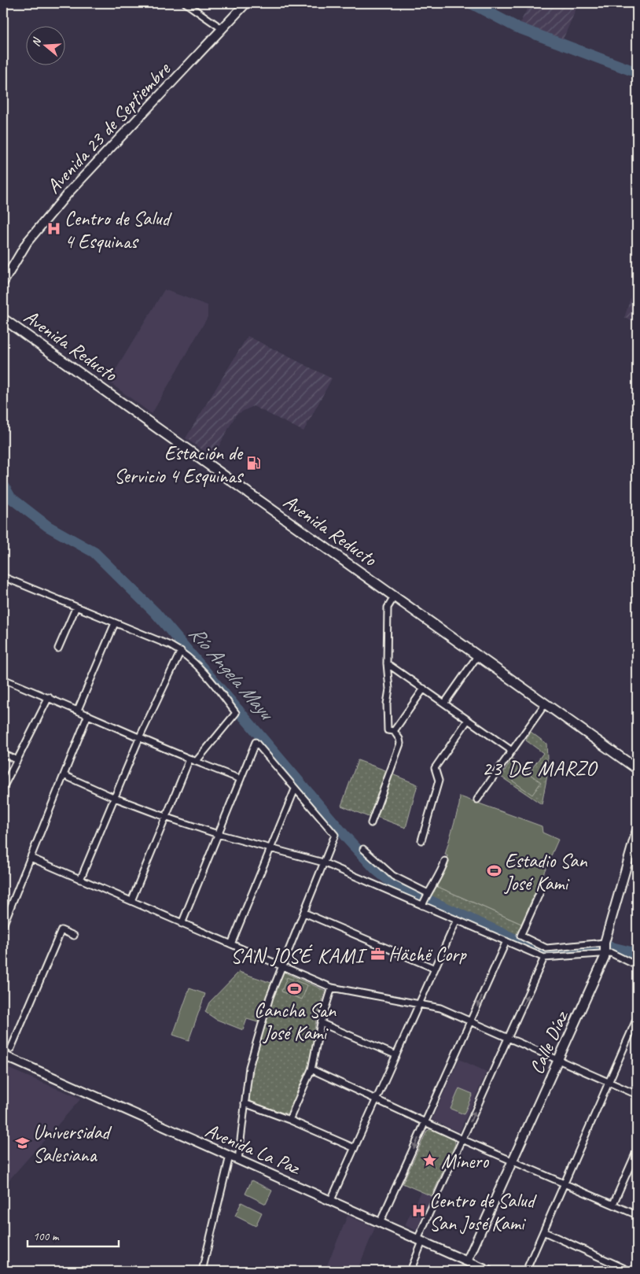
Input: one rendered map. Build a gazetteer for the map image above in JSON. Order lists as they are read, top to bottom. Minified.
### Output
{"streets":{"main road":["Avenida 23 de Septiembre","Avenida Reducto","Calle Díaz","Avenida La Paz"]},"crossings":[["Calle Díaz","Avenida La Paz"]],"districts":["23 DE MARZO","SAN JOSÉ KAMI"],"water":["Río Angela Mayu"],"places":{"hospital":["Centro de Salud 4 Esquinas","Centro de Salud San José Kami"],"fuel station":["Estación de Servicio 4 Esquinas"],"sports":["Estadio San José Kami","Cancha San José Kami"],"office":["Hächë Corp"],"school or university":["Universidad Salesiana"],"place":["Minero"]},"scale_bar":"100 m","north":"left"}
